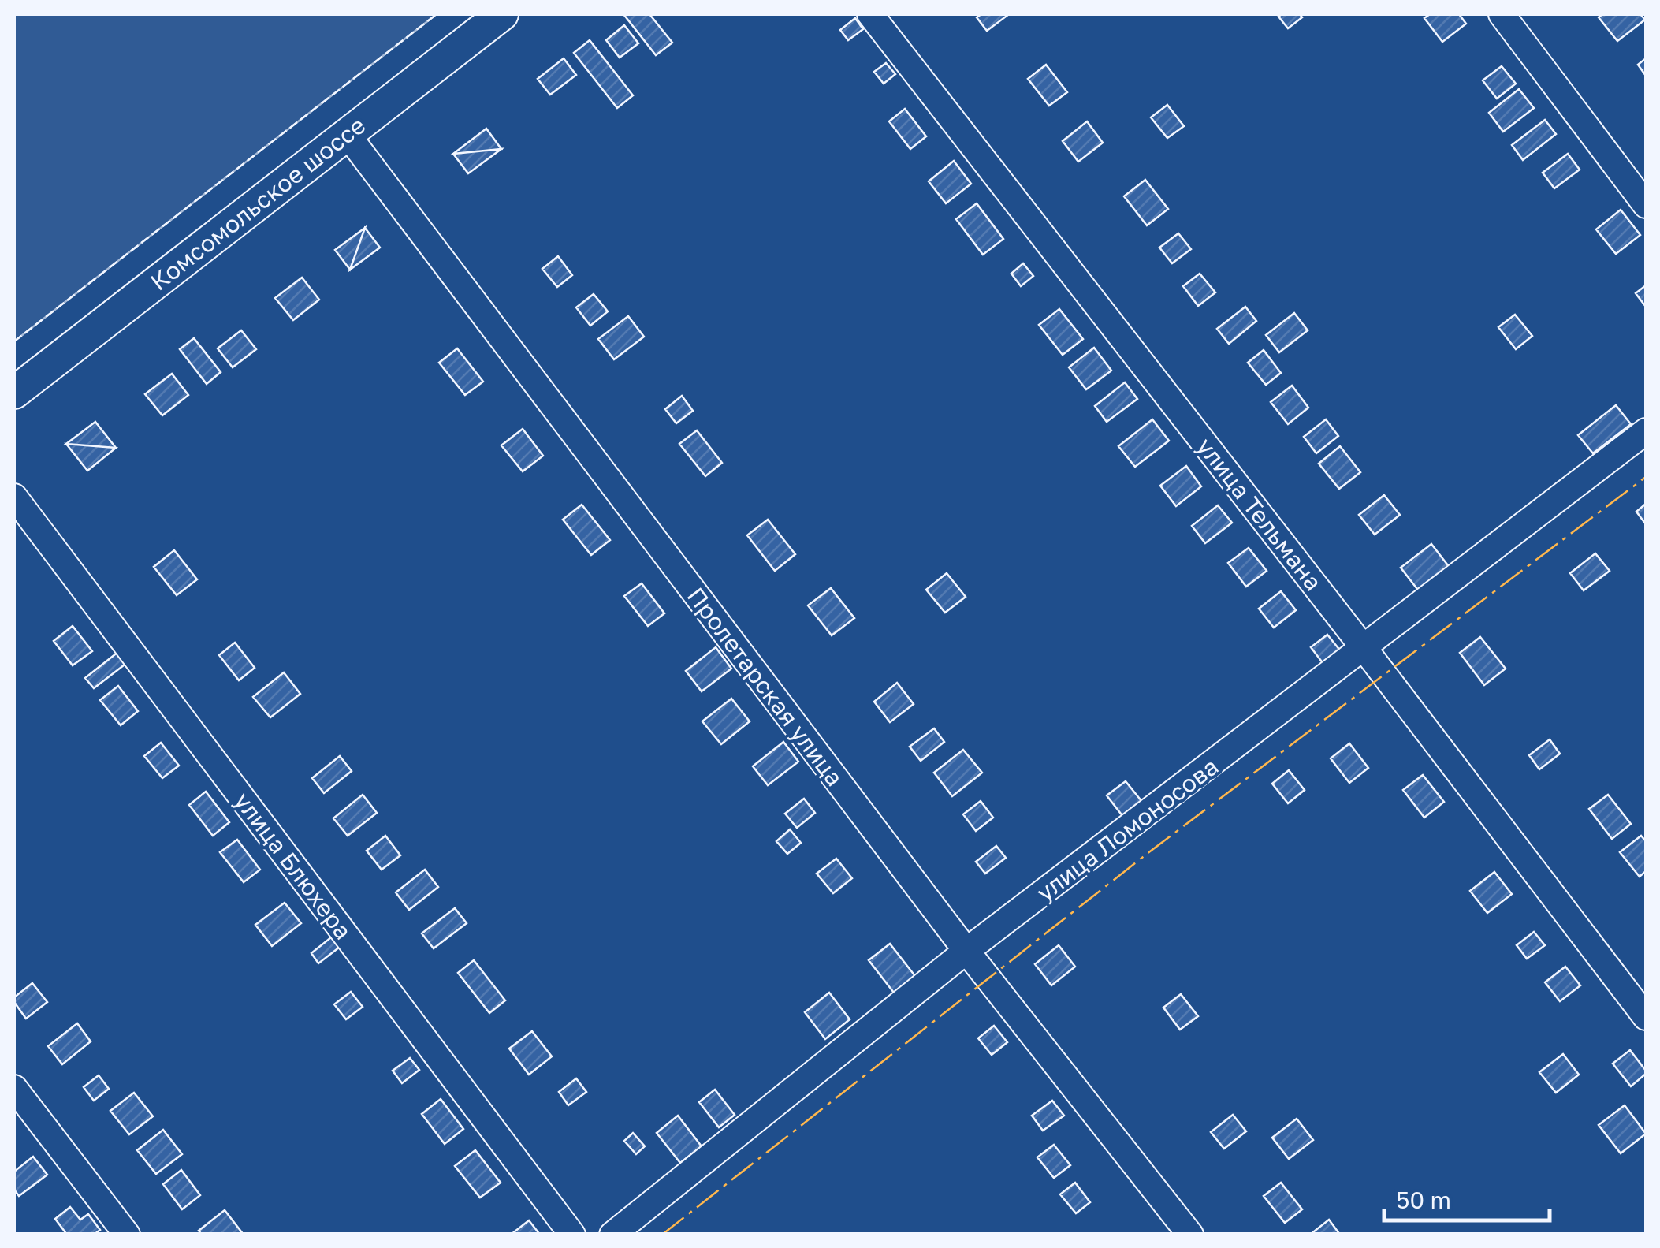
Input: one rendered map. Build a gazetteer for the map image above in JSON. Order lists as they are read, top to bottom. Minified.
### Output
{"streets":{"main road":["Комсомольское шоссе"],"street":["улица Тельмана","Пролетарская улица","улица Ломоносова","улица Блюхера"]},"crossings":[["Комсомольское шоссе","Пролетарская улица"],["улица Тельмана","улица Ломоносова"],["Пролетарская улица","улица Ломоносова"]],"scale_bar":"50 m"}
